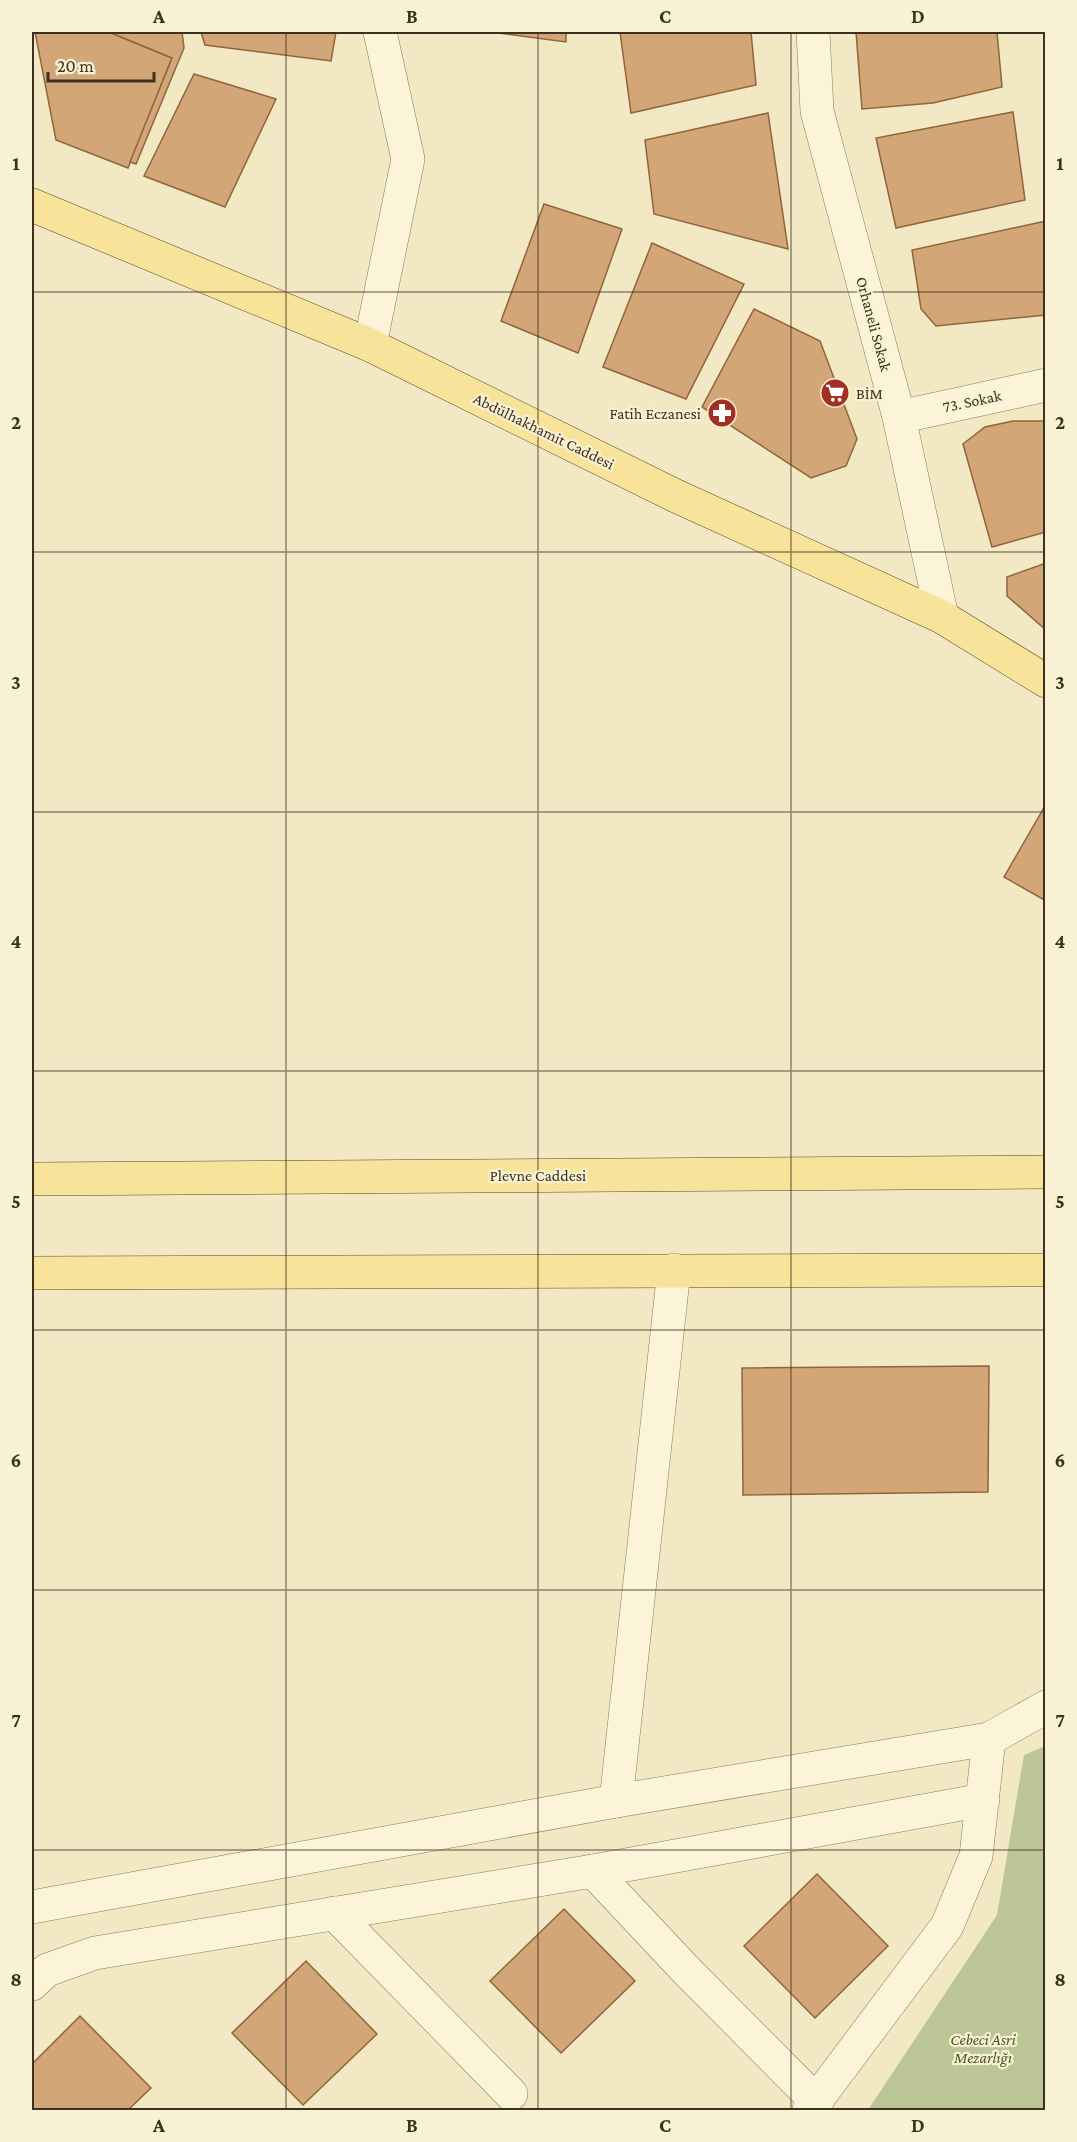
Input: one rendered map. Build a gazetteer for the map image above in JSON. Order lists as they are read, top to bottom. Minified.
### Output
{"streets":{"main road":["Abdülhakhamit Caddesi","Plevne Caddesi"],"street":["Orhaneli Sokak","73. Sokak"]},"crossings":[["Orhaneli Sokak","73. Sokak"],["Orhaneli Sokak","Abdülhakhamit Caddesi"]],"parks":["Cebeci Asri Mezarlığı"],"places":{"supermarket":["BİM"],"pharmacy":["Fatih Eczanesi"]},"scale_bar":"20 m","grid":{"columns":["A","B","C","D"],"rows":["1","2","3","4","5","6","7","8"]}}
